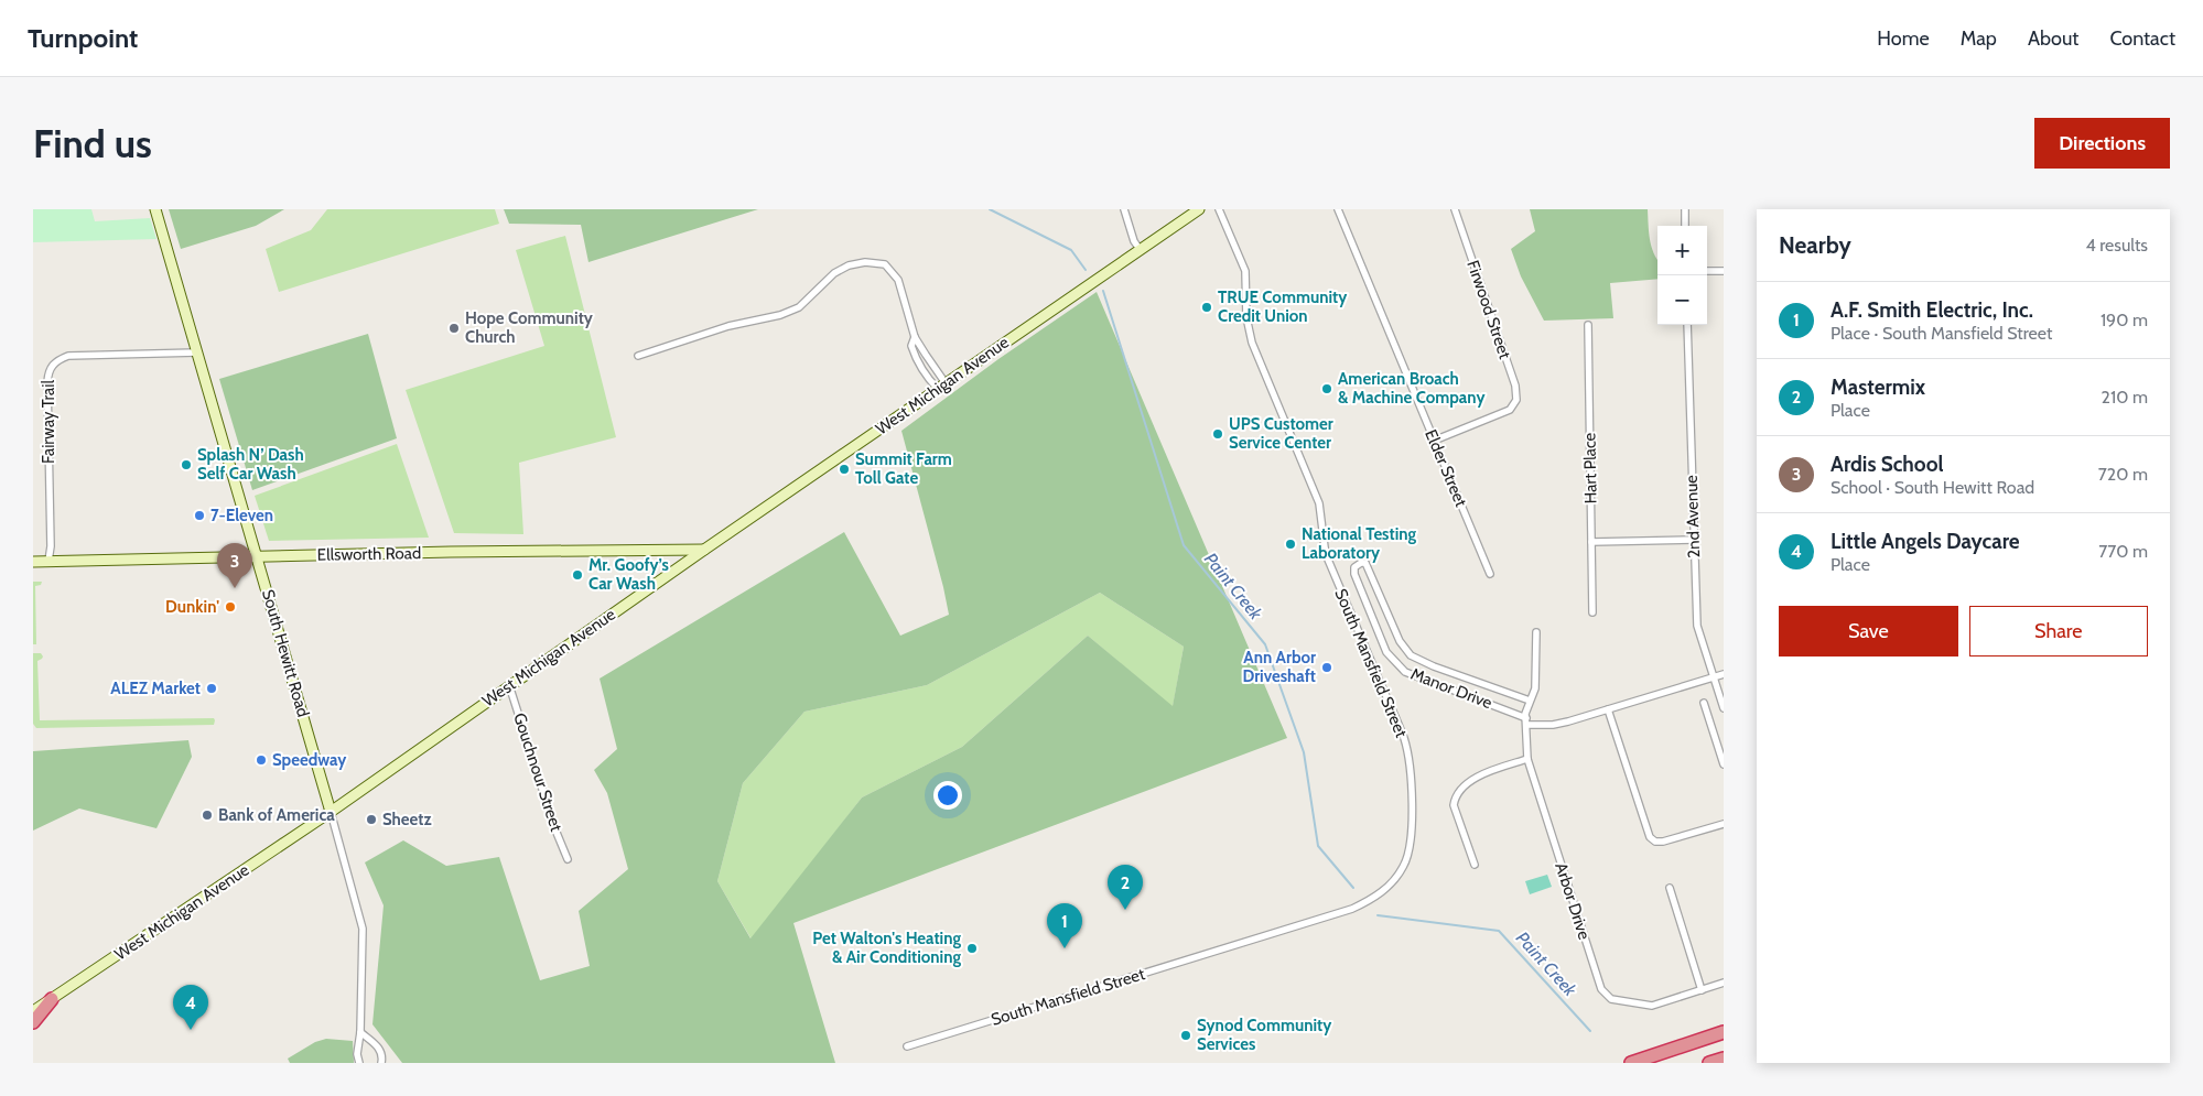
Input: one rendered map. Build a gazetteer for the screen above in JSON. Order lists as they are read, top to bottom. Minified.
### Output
{"streets":{"main road":["West Michigan Avenue","Ellsworth Road","South Hewitt Road"],"street":["Firwood Street","Fairway Trail","Elder Street","Hart Place","2nd Avenue","South Mansfield Street","Manor Drive","Gouchnour Street","Arbor Drive"]},"crossings":[["Firwood Street","Elder Street"],["West Michigan Avenue","Ellsworth Road"],["West Michigan Avenue","South Hewitt Road"],["West Michigan Avenue","Gouchnour Street"],["Fairway Trail","Ellsworth Road"],["Fairway Trail","South Hewitt Road"],["2nd Avenue","Manor Drive"],["Ellsworth Road","South Hewitt Road"],["Manor Drive","Arbor Drive"]],"water":["Paint Creek"],"places":["TRUE Community Credit Union","Hope Community Church","American Broach & Machine Company","UPS Customer Service Center","Splash N’ Dash Self Car Wash","Summit Farm Toll Gate","7-Eleven","National Testing Laboratory","Mr. Goofy’s Car Wash","Dunkin'","Ann Arbor Driveshaft","ALEZ Market","Speedway","Bank of America","Sheetz","Pet Walton's Heating & Air Conditioning","Synod Community Services"],"page":{"header":"Turnpoint","nav":["Home","Map","About","Contact"],"buttons":["Directions",["Save","Share"]],"title":"Find us","heading":["Nearby","4 results"],"map_buttons":["+","−"],"list":[{"mark":"1","name":"A.F. Smith Electric, Inc.","note":"Place · South Mansfield Street","value":"190 m"},{"mark":"2","name":"Mastermix","note":"Place","value":"210 m"},{"mark":"3","name":"Ardis School","note":"School · South Hewitt Road","value":"720 m"},{"mark":"4","name":"Little Angels Daycare","note":"Place","value":"770 m"}],"pins":["3","2","1","4"]}}
